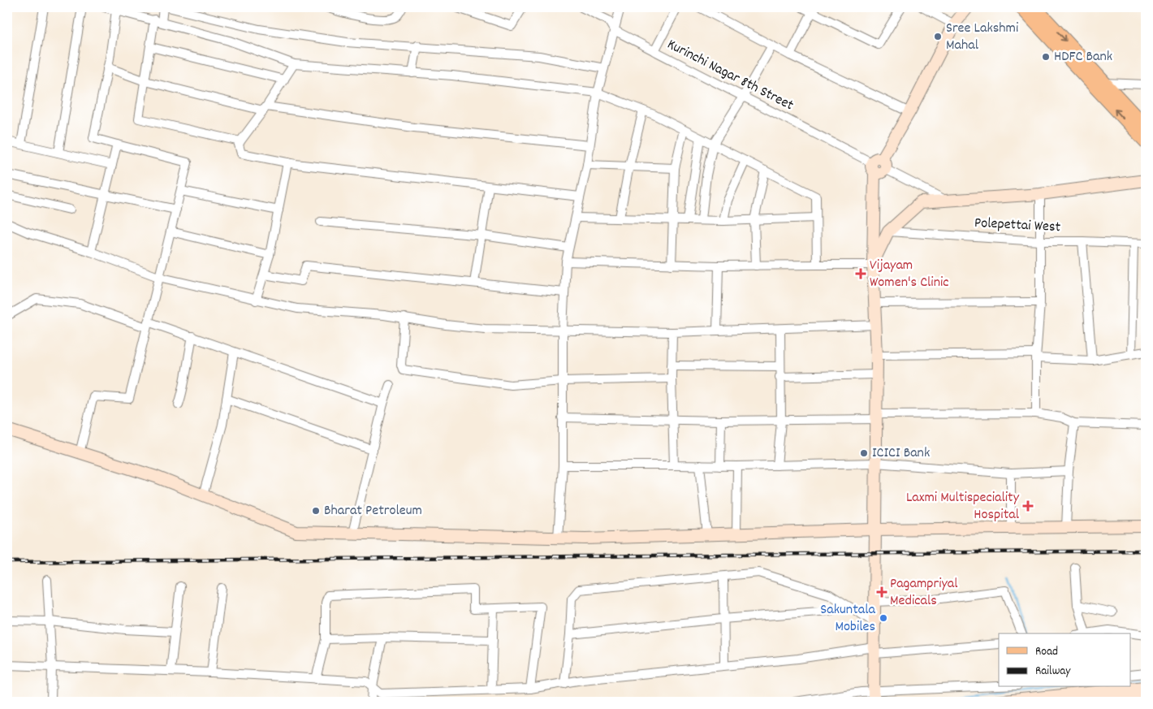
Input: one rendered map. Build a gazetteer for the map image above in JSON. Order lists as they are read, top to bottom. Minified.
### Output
{"streets":{"street":["Kurinchi Nagar 8th Street","Polepettai West"]},"places":{"other":["Sree Lakshmi Mahal","HDFC Bank","ICICI Bank","Bharat Petroleum","Sakuntala Mobiles"],"health":["Vijayam Women's Clinic","Laxmi Multispeciality Hospital","Pagampriyal Medicals"]},"legend":["Road","Railway"]}
